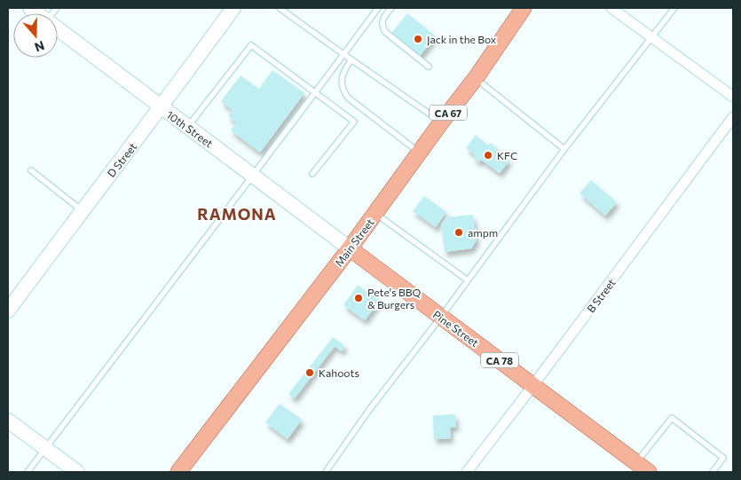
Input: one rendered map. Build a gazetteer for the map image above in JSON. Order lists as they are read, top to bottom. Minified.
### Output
{"streets":{"main road":["CA 67","Main Street","Pine Street","CA 78"],"street":["10th Street","D Street","B Street"]},"crossings":[["10th Street","D Street"],["10th Street","Main Street"],["10th Street","Pine Street"],["Main Street","Pine Street"],["B Street","Pine Street"]],"districts":["RAMONA"],"places":["Jack in the Box","KFC","ampm","Pete's BBQ & Burgers","Kahoots"],"north":"bottom"}
